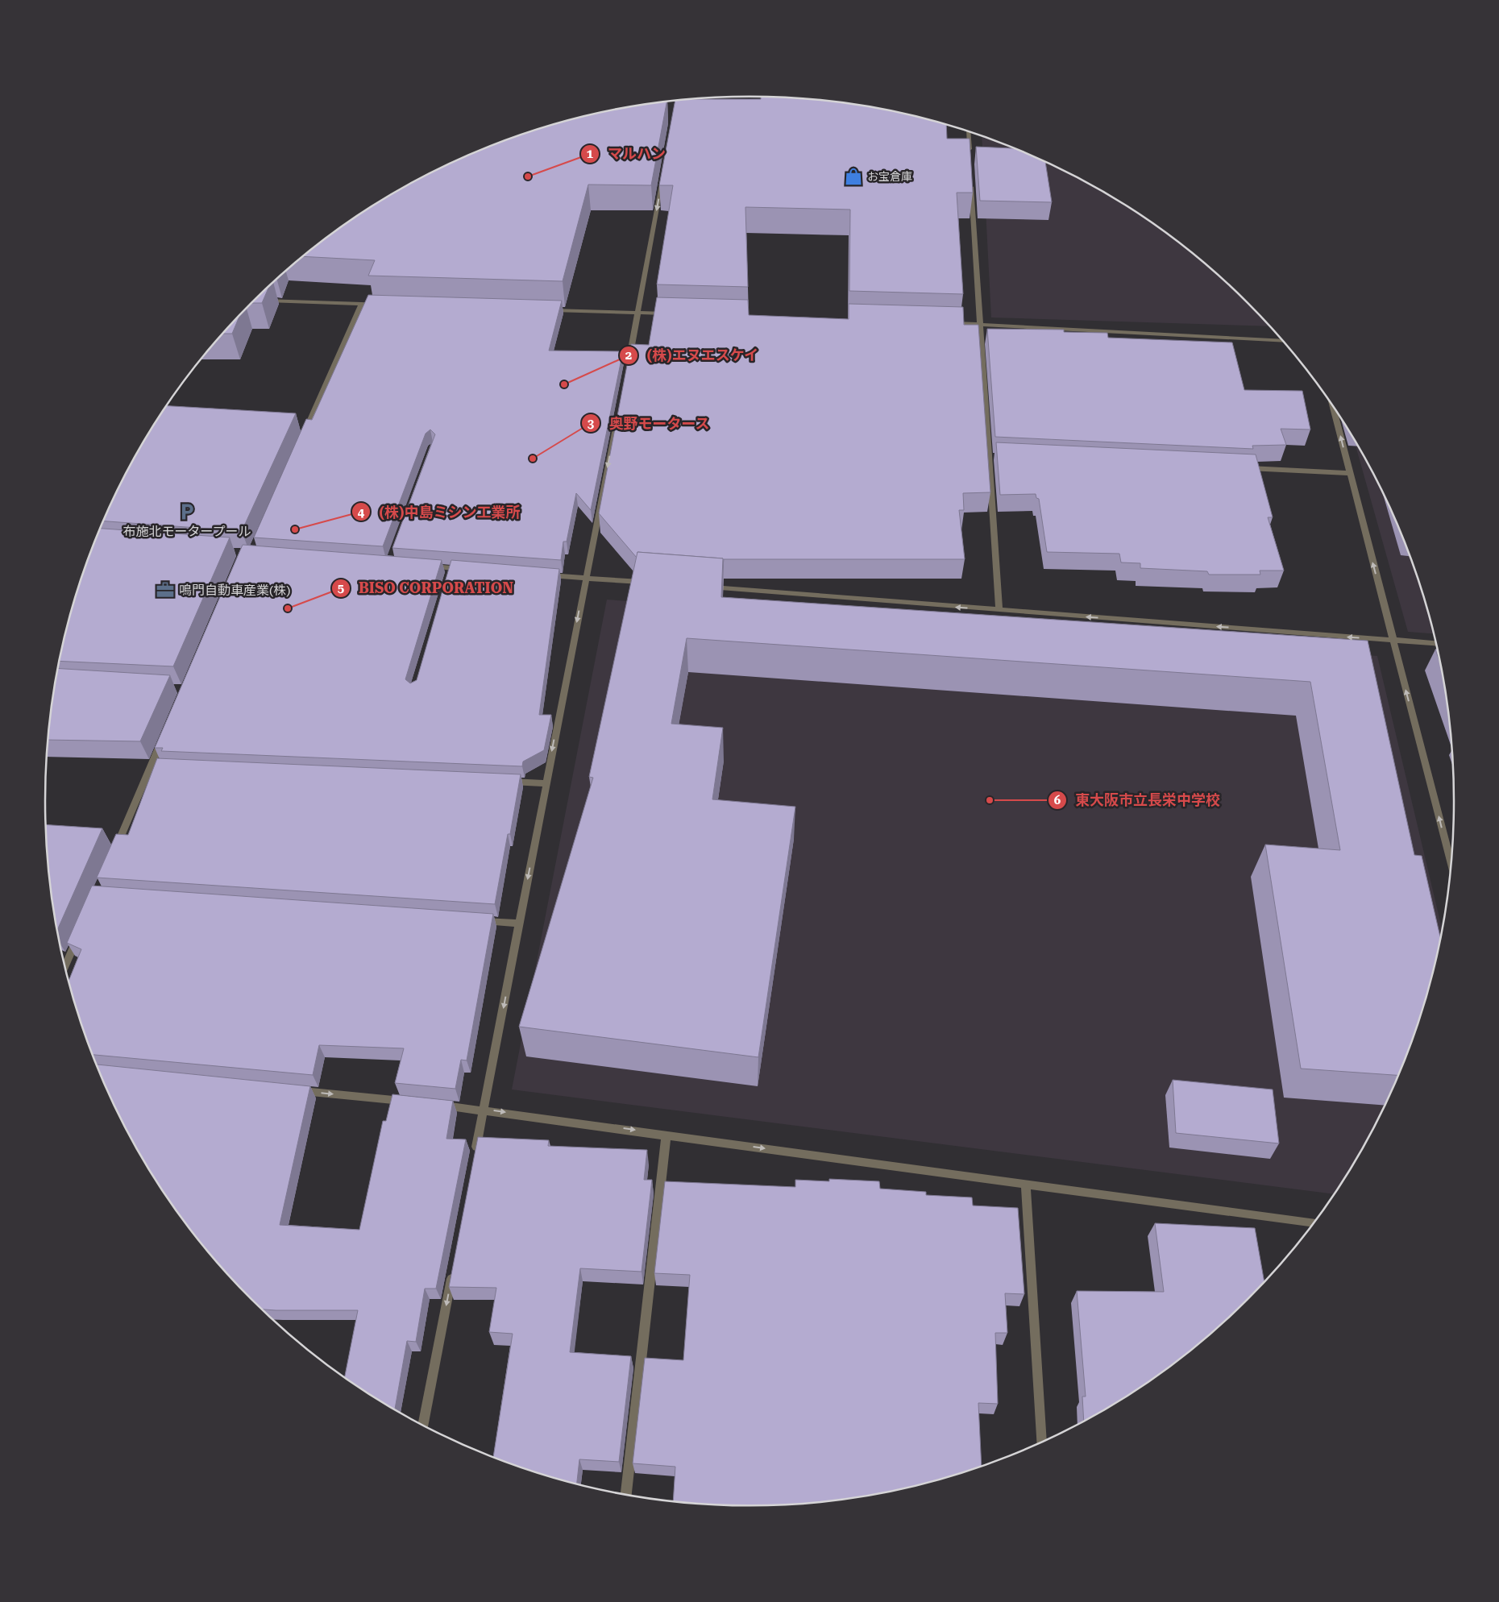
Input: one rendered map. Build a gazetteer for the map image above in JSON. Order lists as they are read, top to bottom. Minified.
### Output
{"places":{"other":["マルハン","(株)エヌエスケイ","奥野モータース","(株)中島ミシン工業所","BISO CORPORATION","東大阪市立長栄中学校"],"shop":["お宝倉庫"],"parking":["布施北モータープール"],"office":["鳴門自動車産業(株)"]}}
